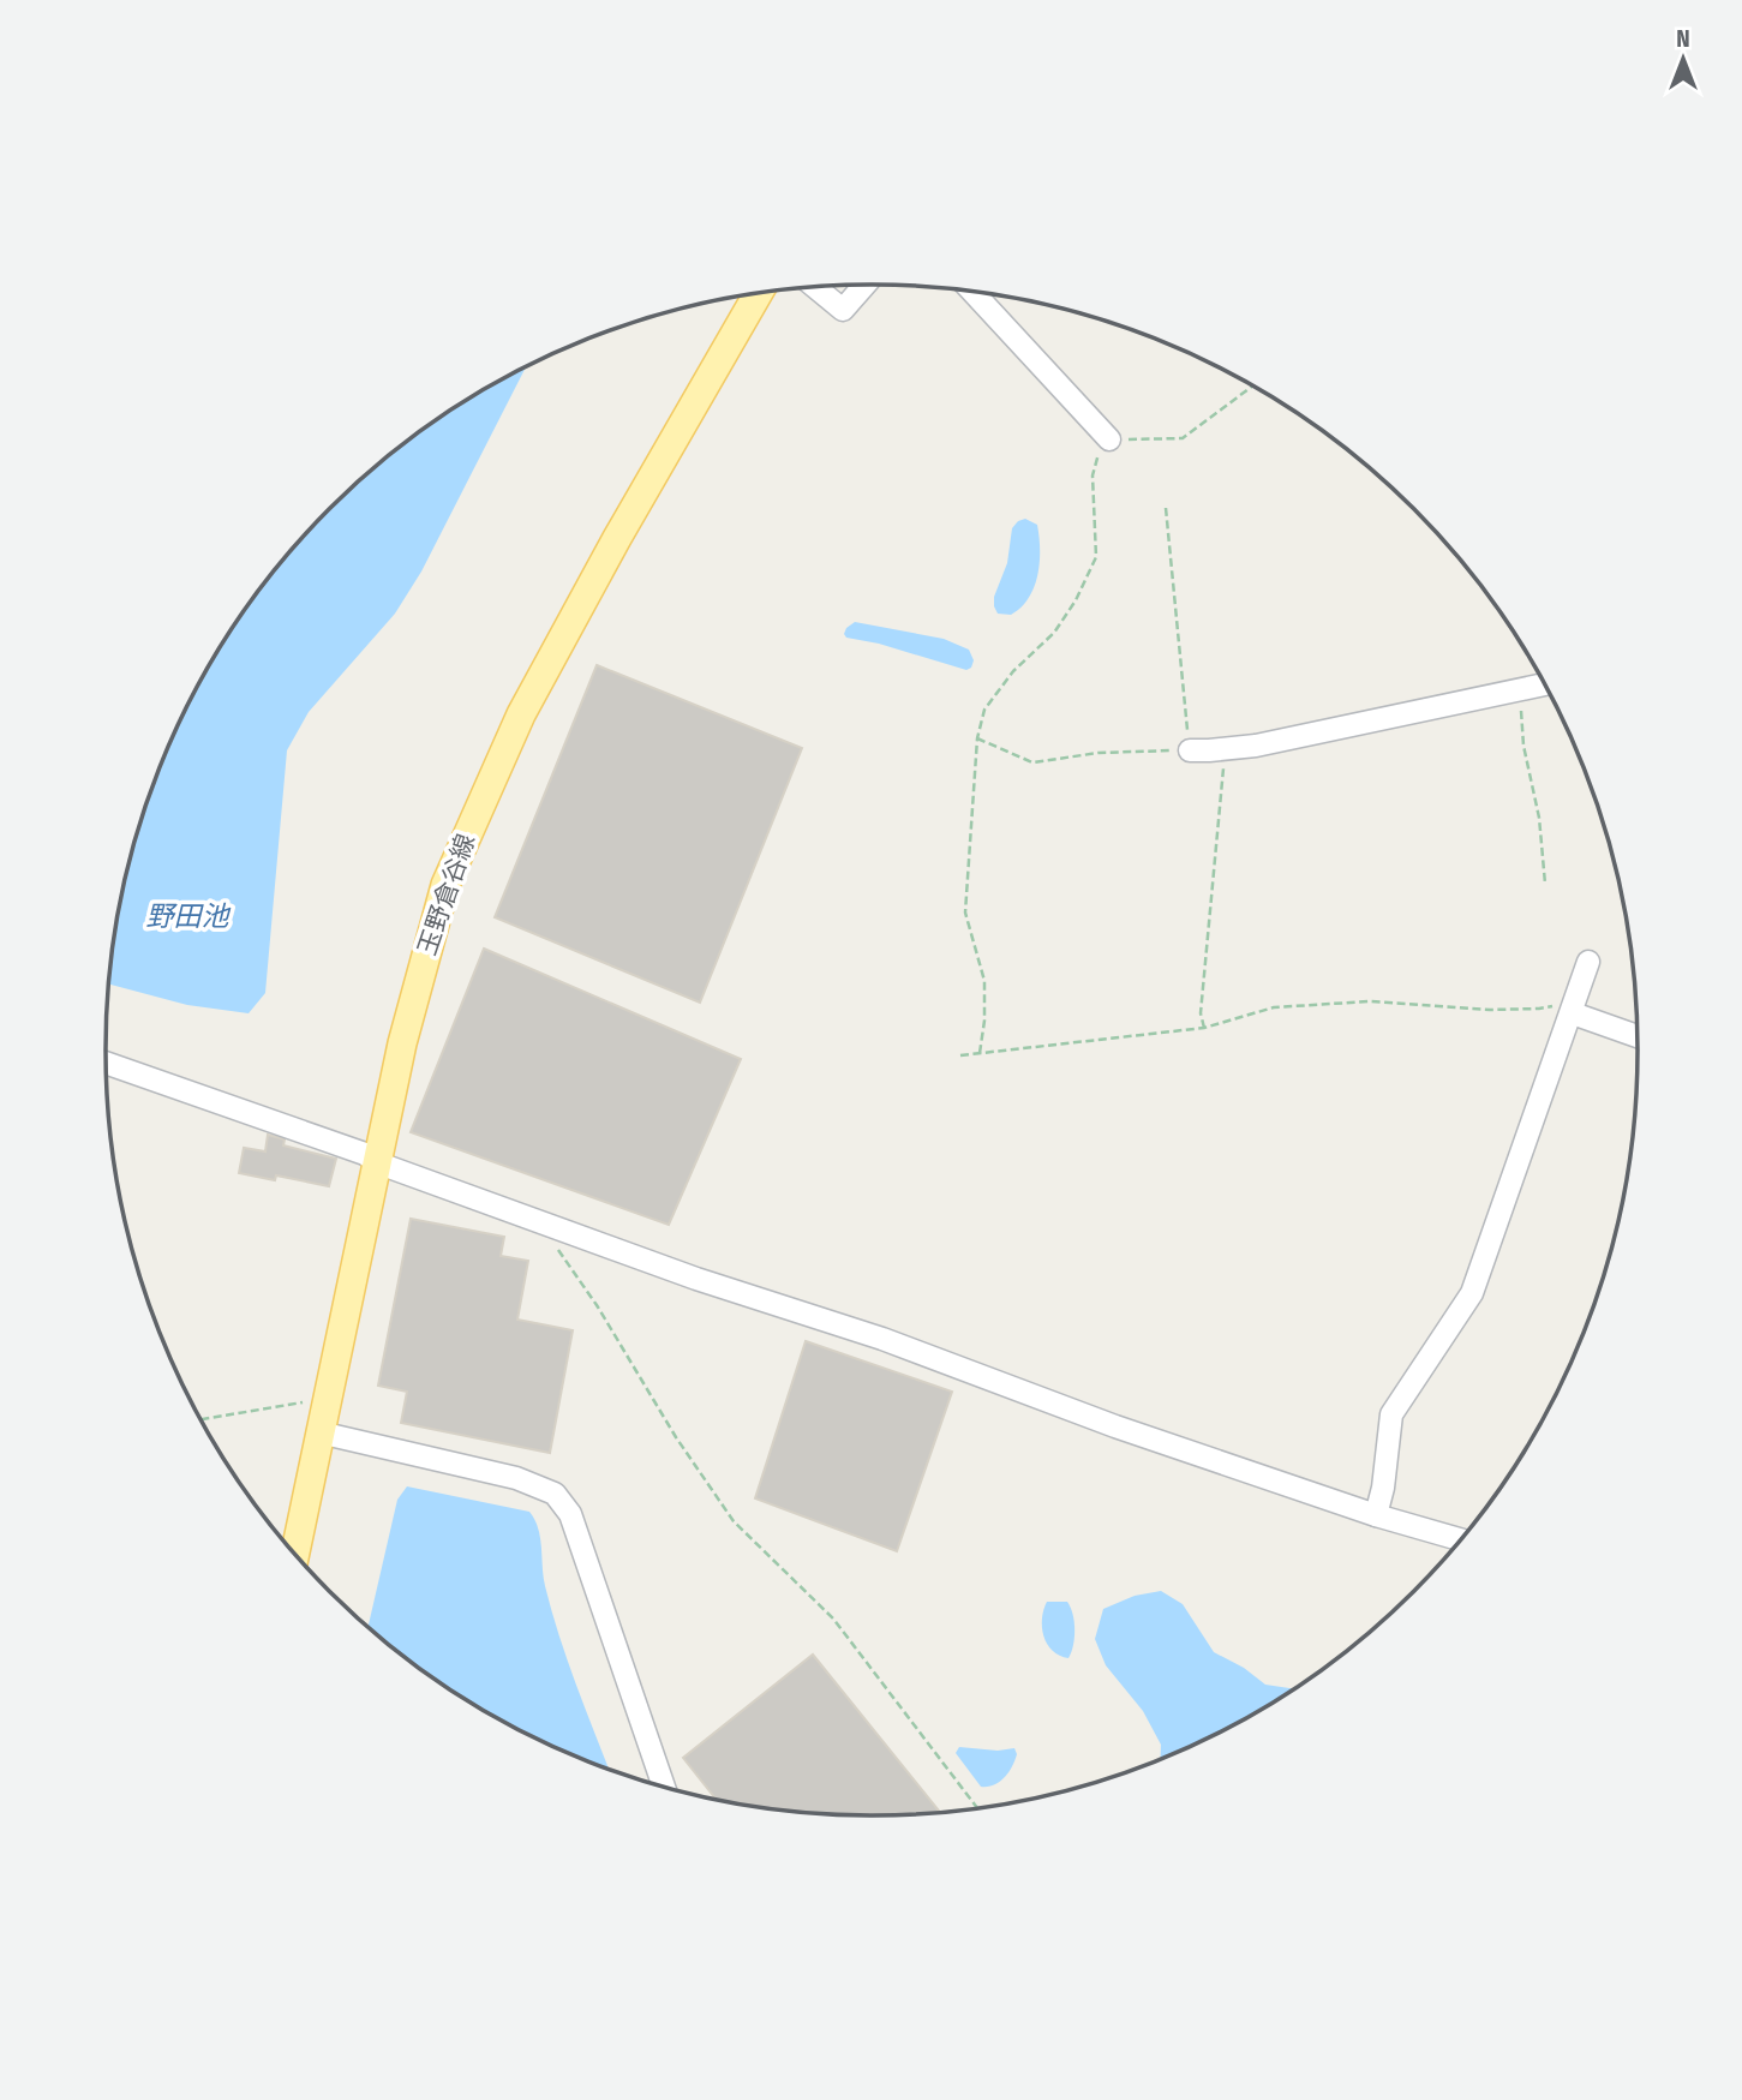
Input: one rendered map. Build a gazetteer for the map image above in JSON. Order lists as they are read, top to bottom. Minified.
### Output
{"streets":{"main road":["玉野倉谷線"]},"water":["野田池"],"north":"top"}
